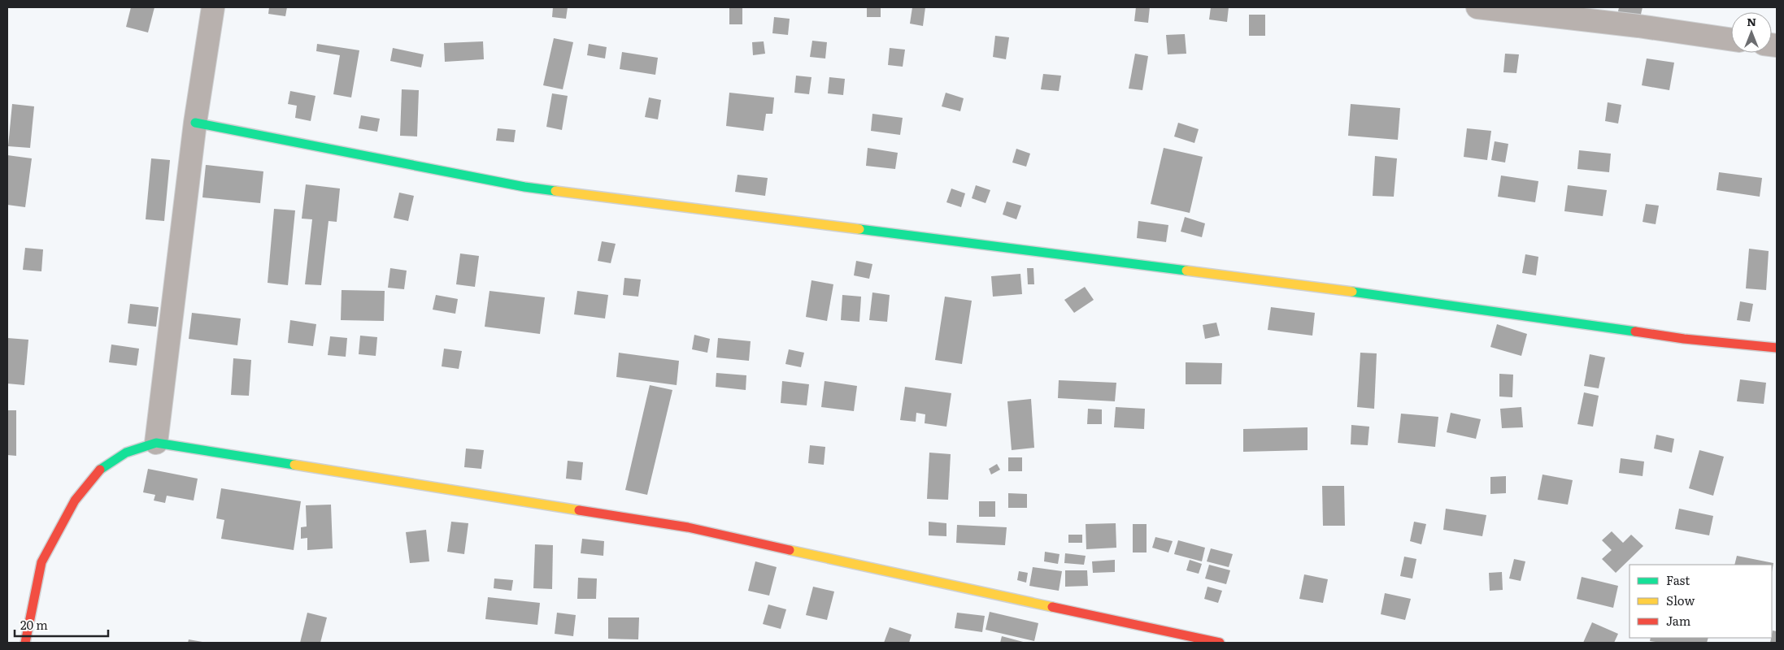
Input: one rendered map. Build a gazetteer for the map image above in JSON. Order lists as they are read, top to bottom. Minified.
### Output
{"legend":["Fast","Slow","Jam"],"scale_bar":"20 m","north":"top"}
